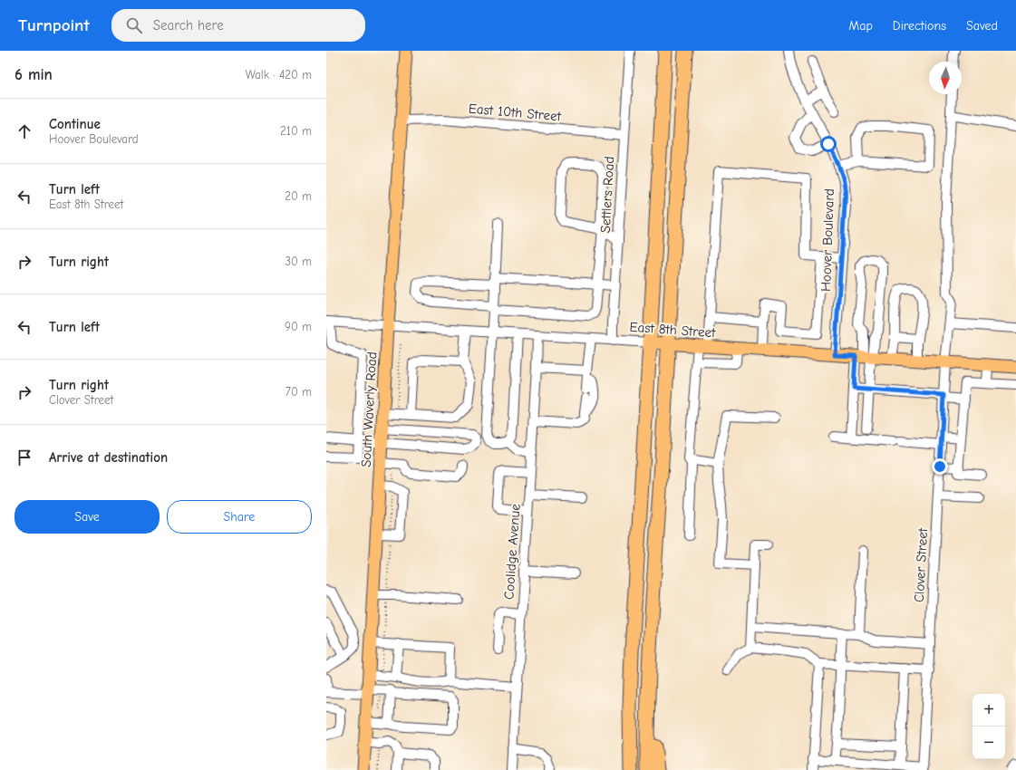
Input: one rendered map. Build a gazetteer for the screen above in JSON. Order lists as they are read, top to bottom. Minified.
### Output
{"streets":{"main road":["East 8th Street","South Waverly Road"],"street":["East 10th Street","Settlers Road","Hoover Boulevard","Coolidge Avenue","Clover Street"]},"crossings":[["East 10th Street","Settlers Road"],["East 10th Street","South Waverly Road"],["Settlers Road","East 8th Street"],["Hoover Boulevard","East 8th Street"],["East 8th Street","South Waverly Road"],["East 8th Street","Coolidge Avenue"],["East 8th Street","Clover Street"]],"north":"bottom","page":{"header":"Turnpoint","search":"Search here","nav":["Map","Directions","Saved"],"heading":["6 min","Walk · 420 m"],"list":[["Continue","Hoover Boulevard","210 m"],["Turn left","East 8th Street","20 m"],["Turn right","30 m"],["Turn left","90 m"],["Turn right","Clover Street","70 m"],"Arrive at destination"],"buttons":["Save","Share"],"map_buttons":["+","−"]}}
